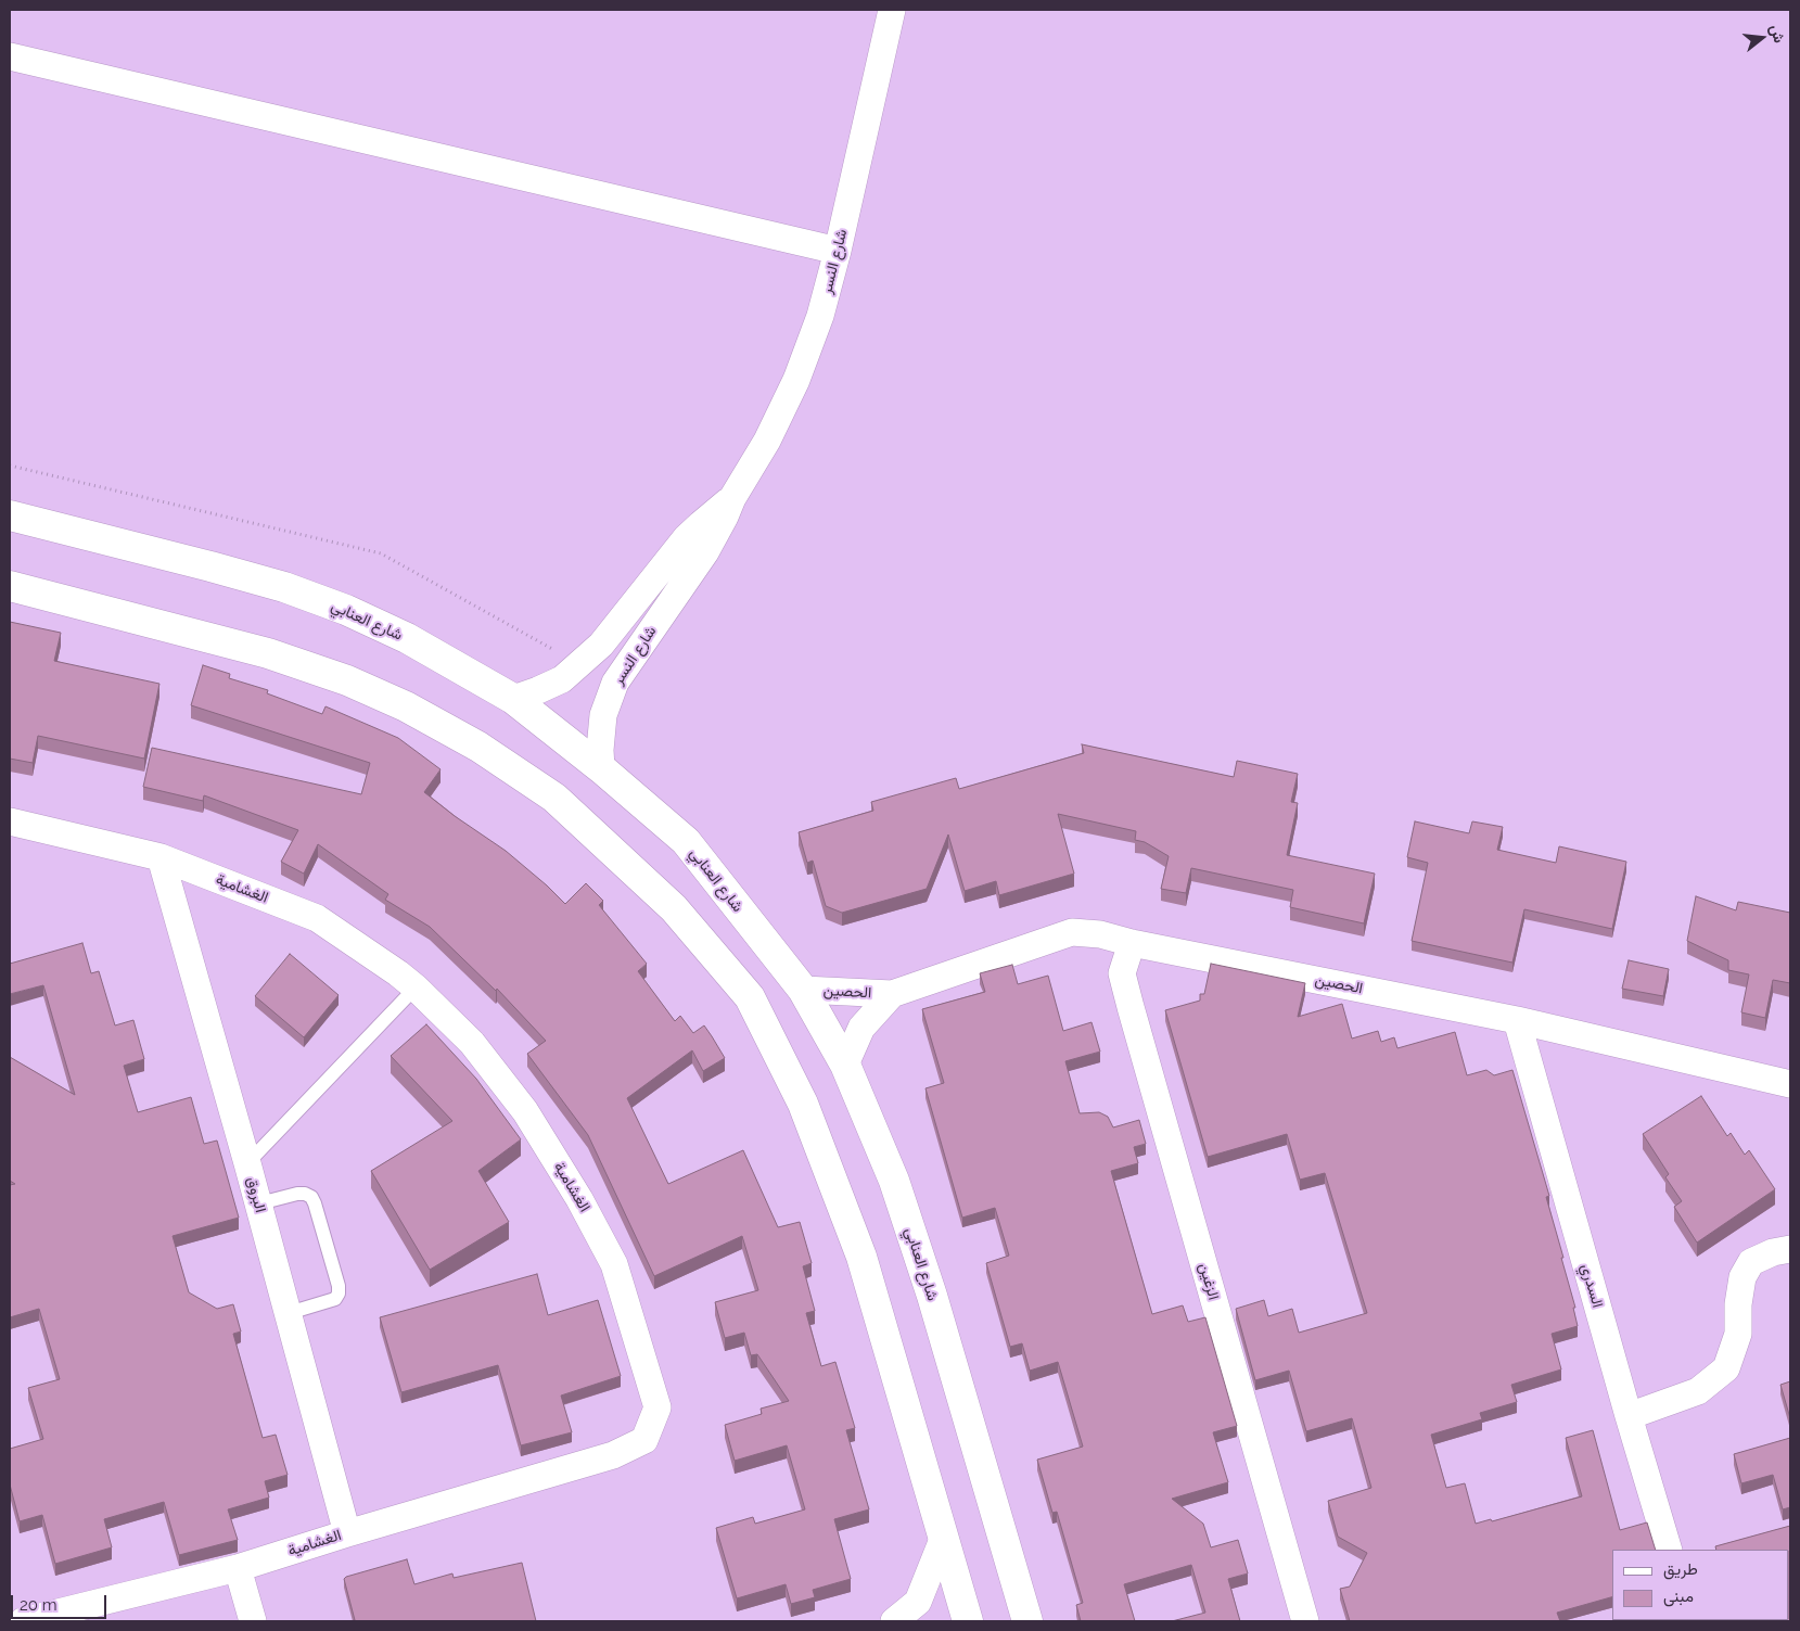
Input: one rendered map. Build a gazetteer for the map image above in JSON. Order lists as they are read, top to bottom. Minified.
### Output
{"streets":{"street":["شارع النسر","شارع العنابي","الغشامية","الحصين","البروق","الزغين","السدري"]},"crossings":[["شارع النسر","شارع العنابي"],["شارع العنابي","الحصين"],["الغشامية","البروق"],["الحصين","الزغين"],["الحصين","السدري"]],"legend":["طريق","مبنى"],"scale_bar":"20 m","north":"right"}
